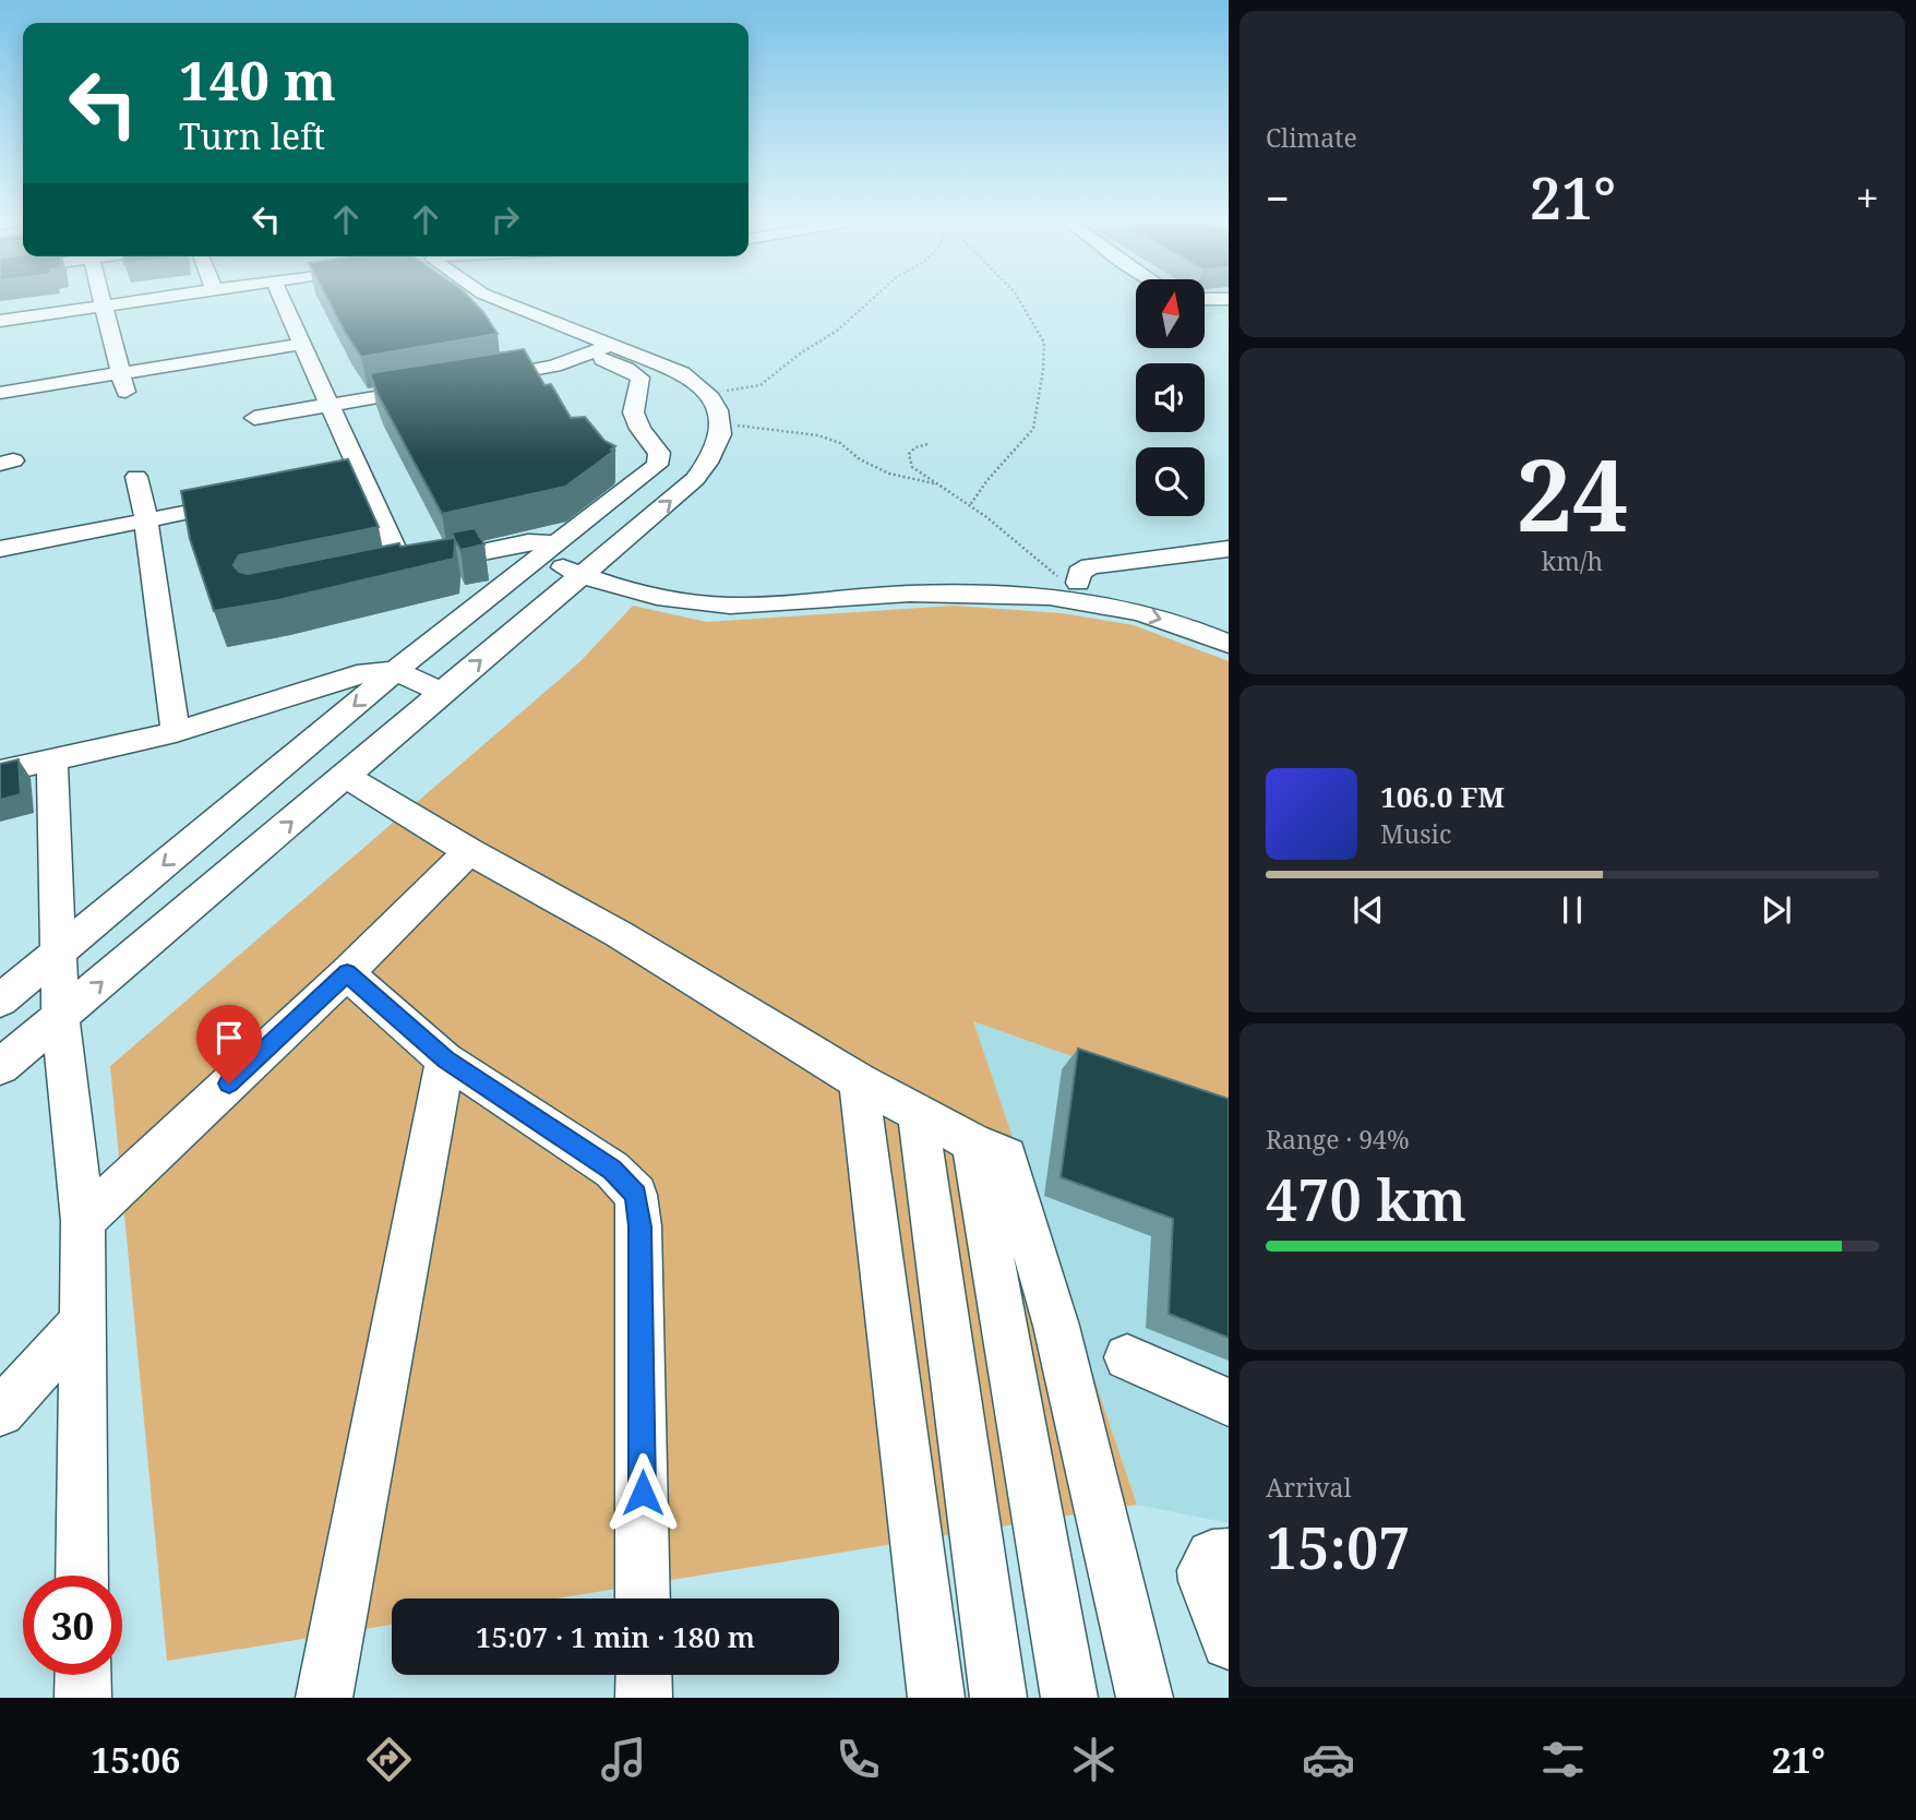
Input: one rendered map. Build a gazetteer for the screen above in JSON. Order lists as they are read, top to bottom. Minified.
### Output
{"north":"top","page":{"tile":["Climate",["24","km/h"],["Range · 94%","470 km"],["Arrival","15:07"]],"turn":["140 m","Turn left"],"heat":["−","21°","+"],"song":["106.0 FM","Music"],"limit":"30","trip":"15:07 · 1 min · 180 m","tabs":["15:06","21°"]}}
